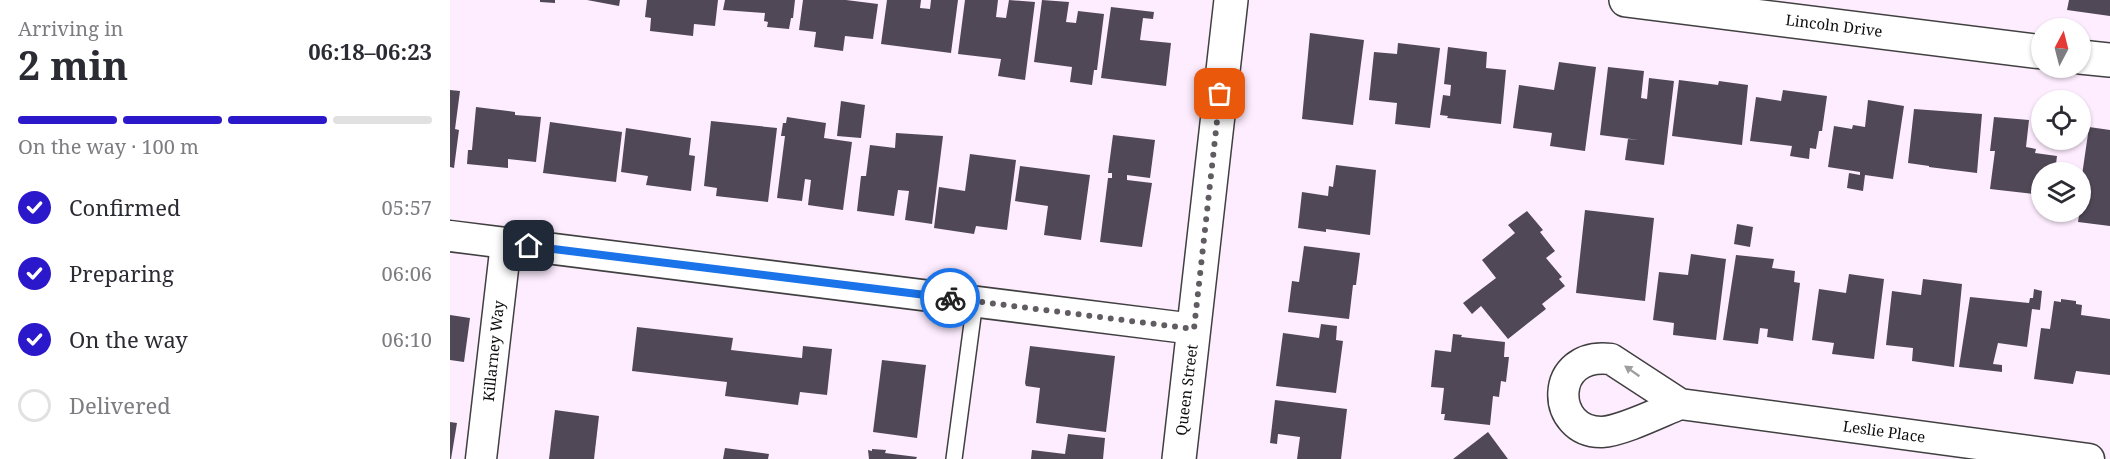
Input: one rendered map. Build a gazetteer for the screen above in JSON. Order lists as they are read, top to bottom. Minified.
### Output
{"streets":{"street":["Lincoln Drive","Killarney Way","Queen Street","Leslie Place"]},"north":"top","page":{"heading":["2 min","Arriving in","06:18–06:23"],"bar":"On the way · 100 m","list":[["Confirmed","05:57"],["Preparing","06:06"],["On the way","06:10"],"Delivered"]}}
